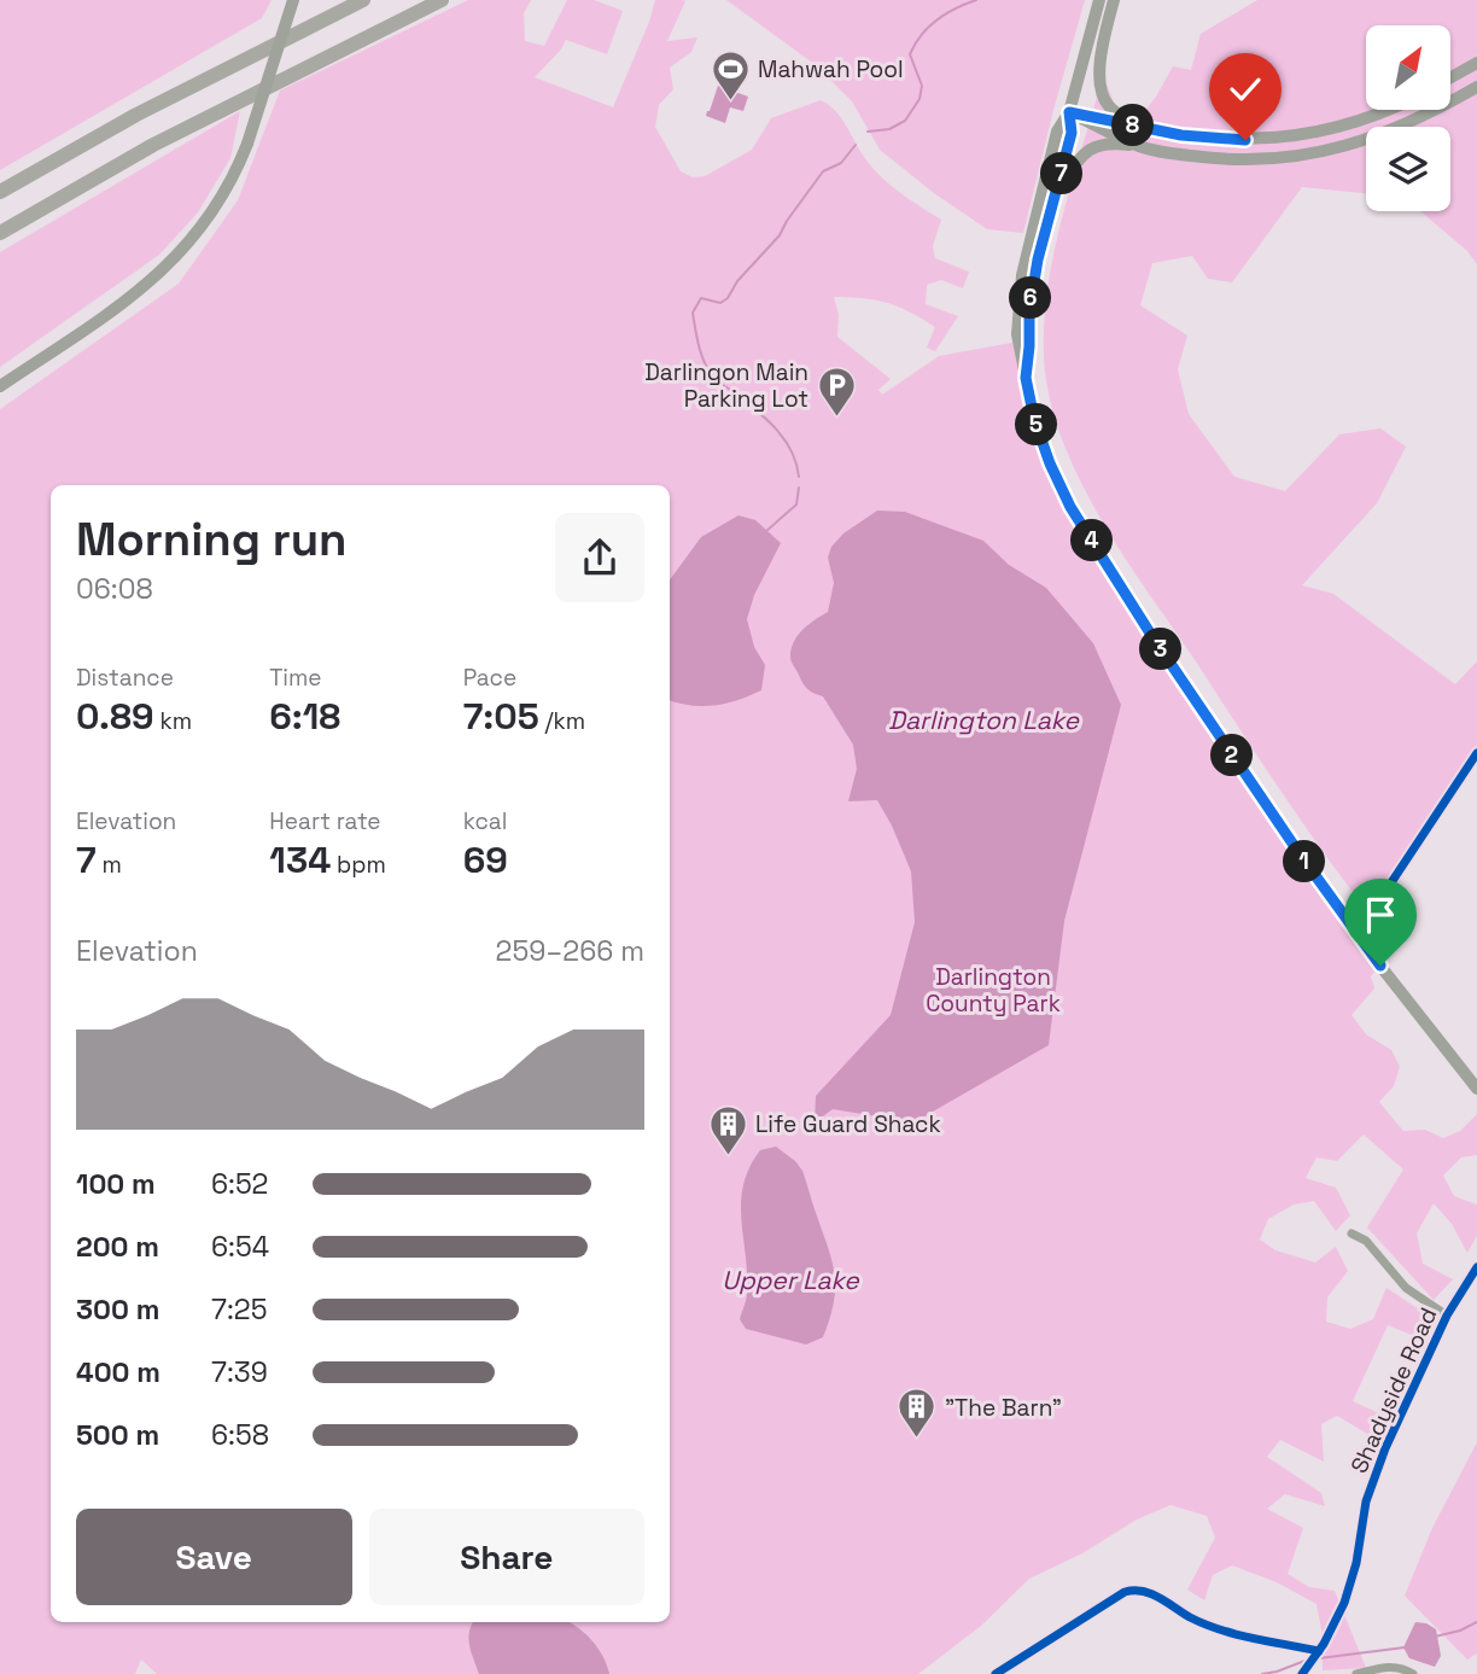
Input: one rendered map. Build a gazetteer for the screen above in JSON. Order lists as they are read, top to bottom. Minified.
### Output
{"streets":{"street":["Shadyside Road"]},"water":["Darlington Lake","Upper Lake"],"parks":["Darlington County Park"],"places":{"sports":["Mahwah Pool"],"parking":["Darlingon Main Parking Lot"],"building":["Life Guard Shack","\"The Barn\""]},"north":"top right","page":{"pins":["8","7","6","5","4","3","2","1"],"heading":["Morning run","06:08"],"stats":[["Distance","0.89 km"],["Time","6:18"],["Pace","7:05 /km"],["Elevation","7 m"],["Heart rate","134 bpm"],["kcal","69"]],"chart":["Elevation","259–266 m"],"list":[{"name":"100 m","note":"6:52"},{"name":"200 m","note":"6:54"},{"name":"300 m","note":"7:25"},{"name":"400 m","note":"7:39"},{"name":"500 m","note":"6:58"}],"buttons":["Save","Share"]}}
